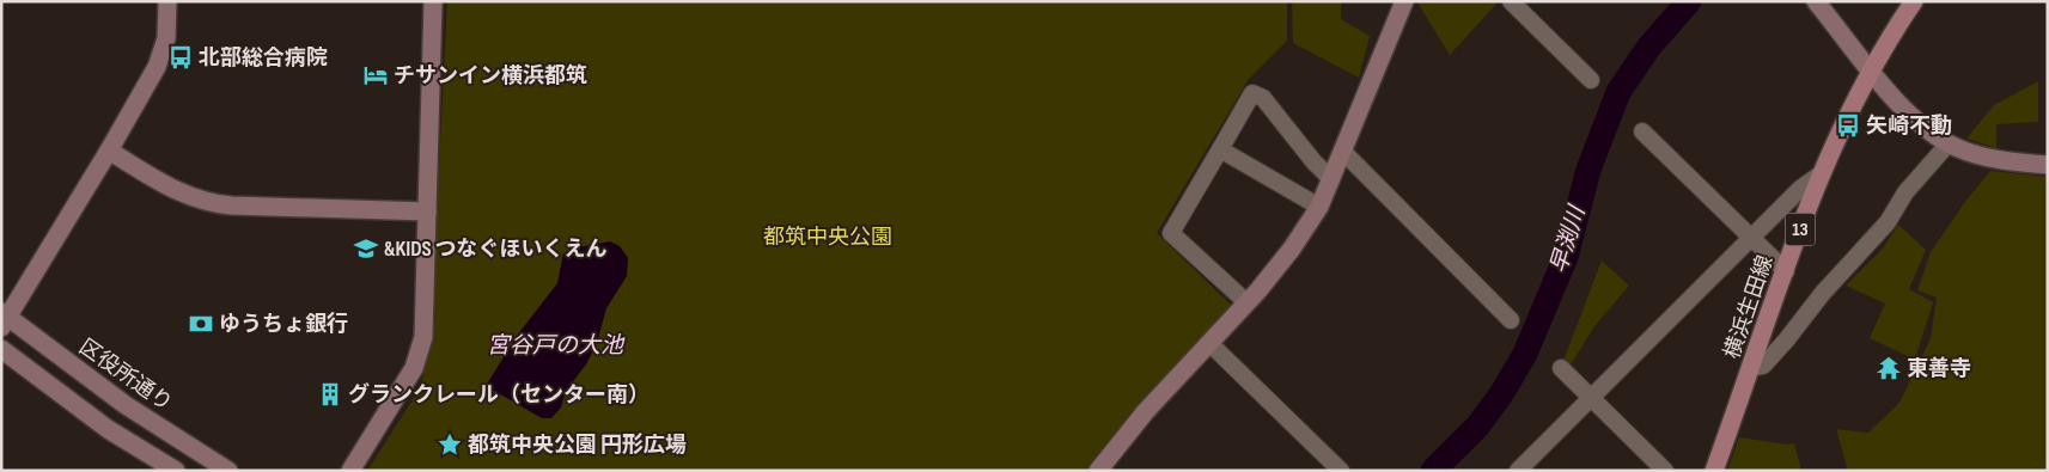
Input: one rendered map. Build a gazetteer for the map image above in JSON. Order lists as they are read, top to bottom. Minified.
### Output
{"streets":{"main road":["13","横浜生田線"],"street":["区役所通り"]},"water":["早渕川","宮谷戸の大池"],"parks":["都筑中央公園"],"places":{"bus stop":["北部総合病院","矢崎不動"],"hotel":["チサンイン横浜都筑"],"school or university":["&KIDS つなぐほいくえん"],"bank":["ゆうちょ銀行"],"temple":["東善寺"],"building":["グランクレール（センター南）"],"place":["都筑中央公園 円形広場"]}}
